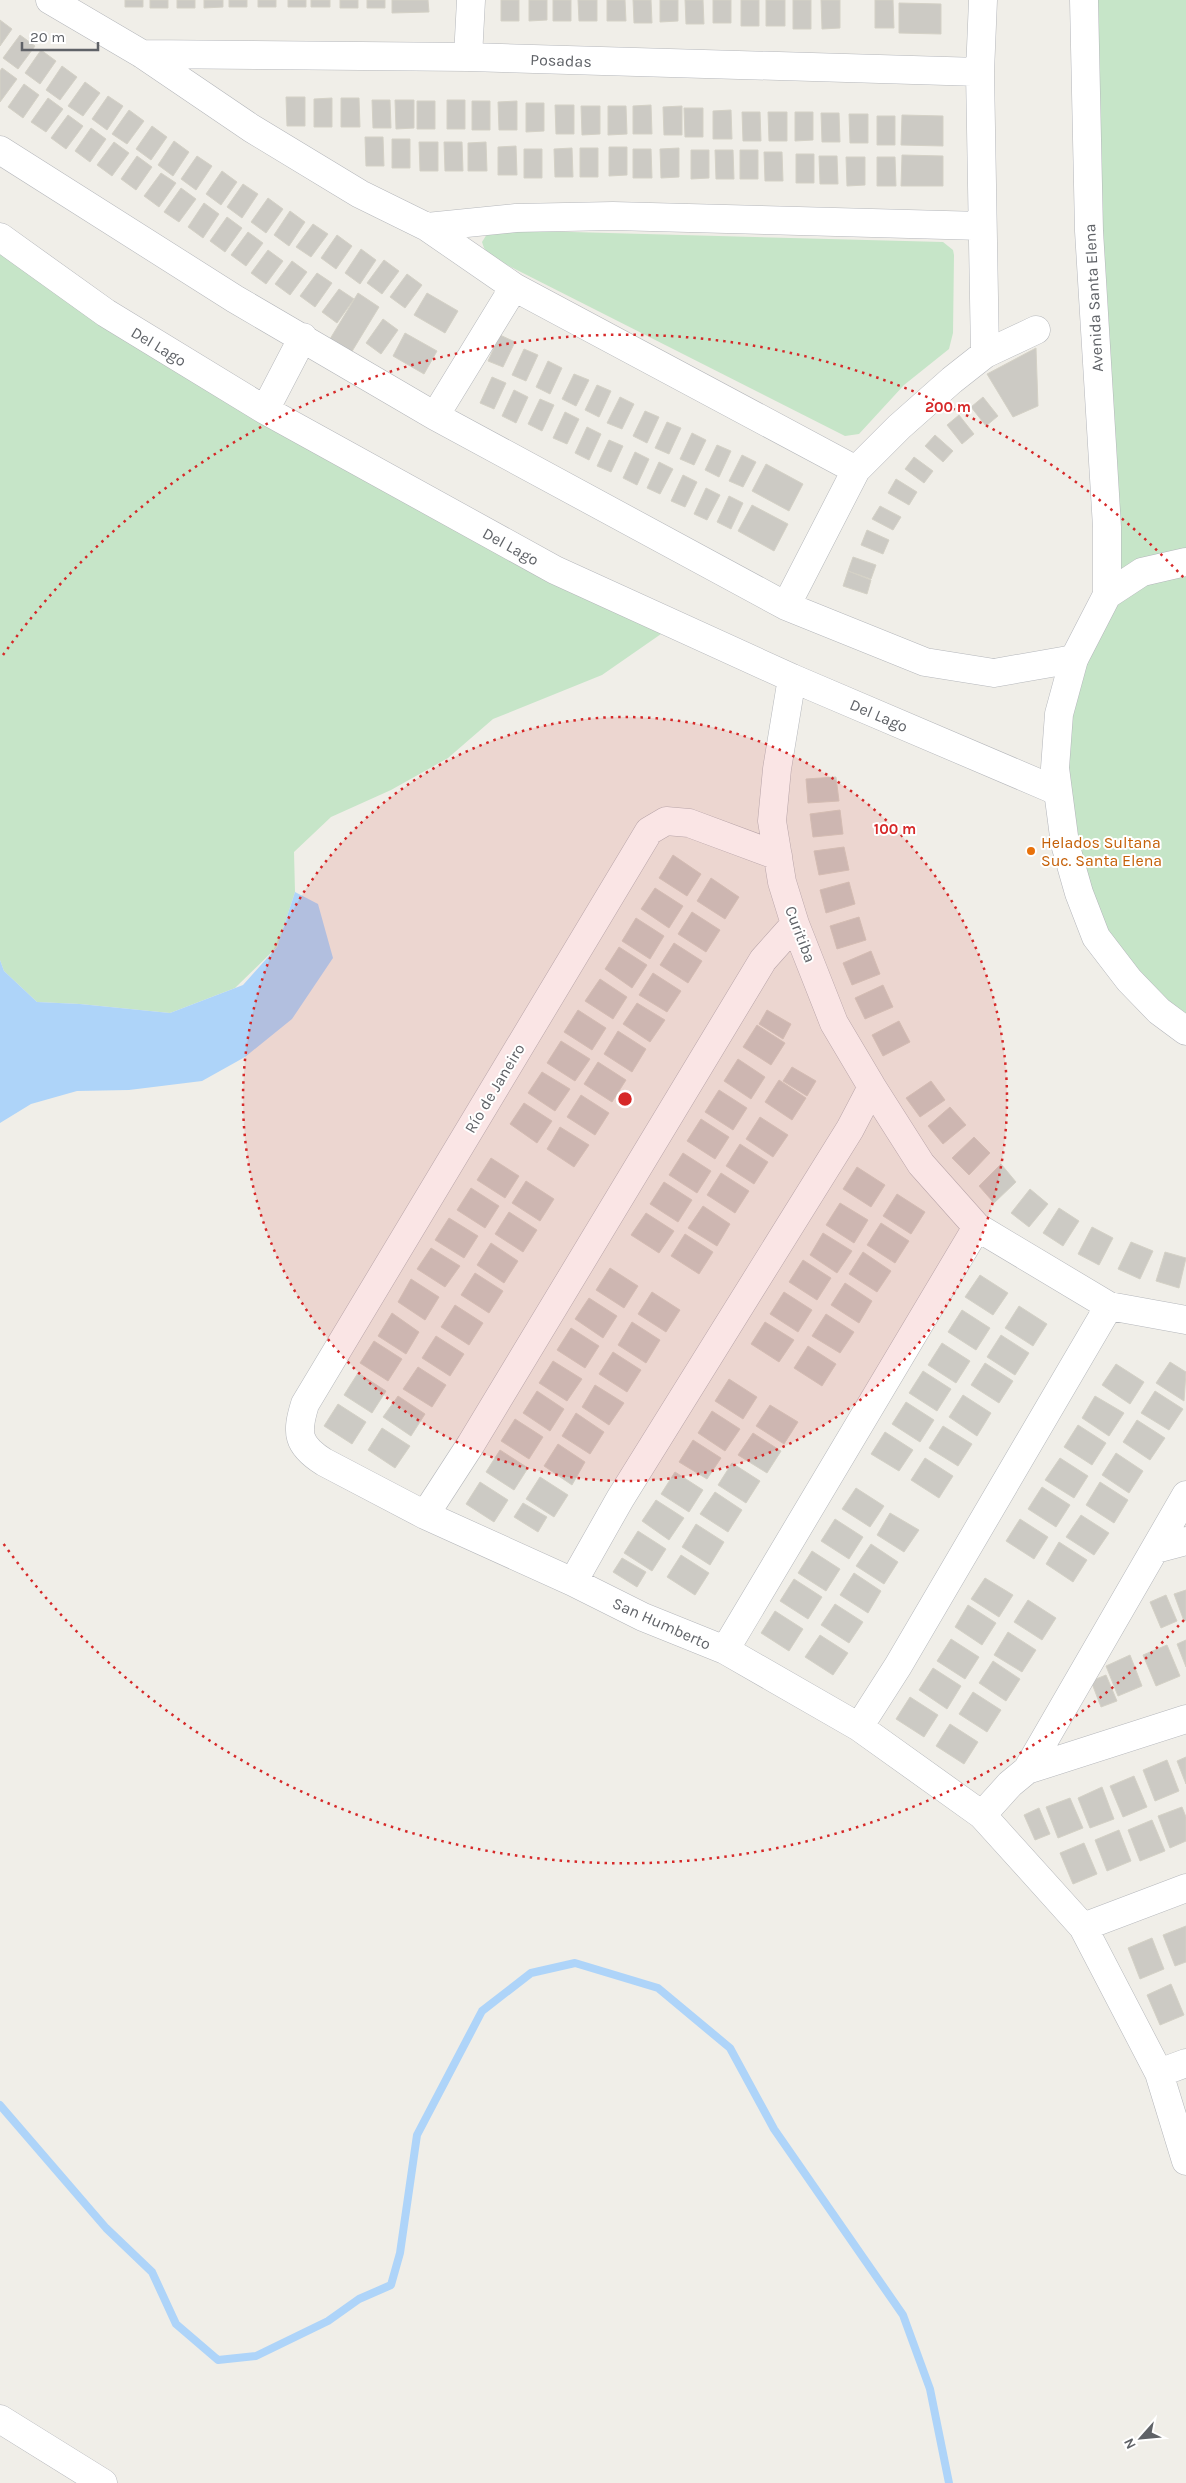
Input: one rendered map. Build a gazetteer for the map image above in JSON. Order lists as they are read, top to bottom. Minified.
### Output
{"streets":{"street":["Posadas","Avenida Santa Elena","Del Lago","Curitiba","Río de Janeiro","San Humberto"]},"crossings":[["Del Lago","Curitiba"],["Curitiba","Río de Janeiro"],["Río de Janeiro","San Humberto"]],"places":["Helados Sultana Suc. Santa Elena"],"scale_bar":"20 m","north":"bottom left","rings":["200 m","100 m"]}
